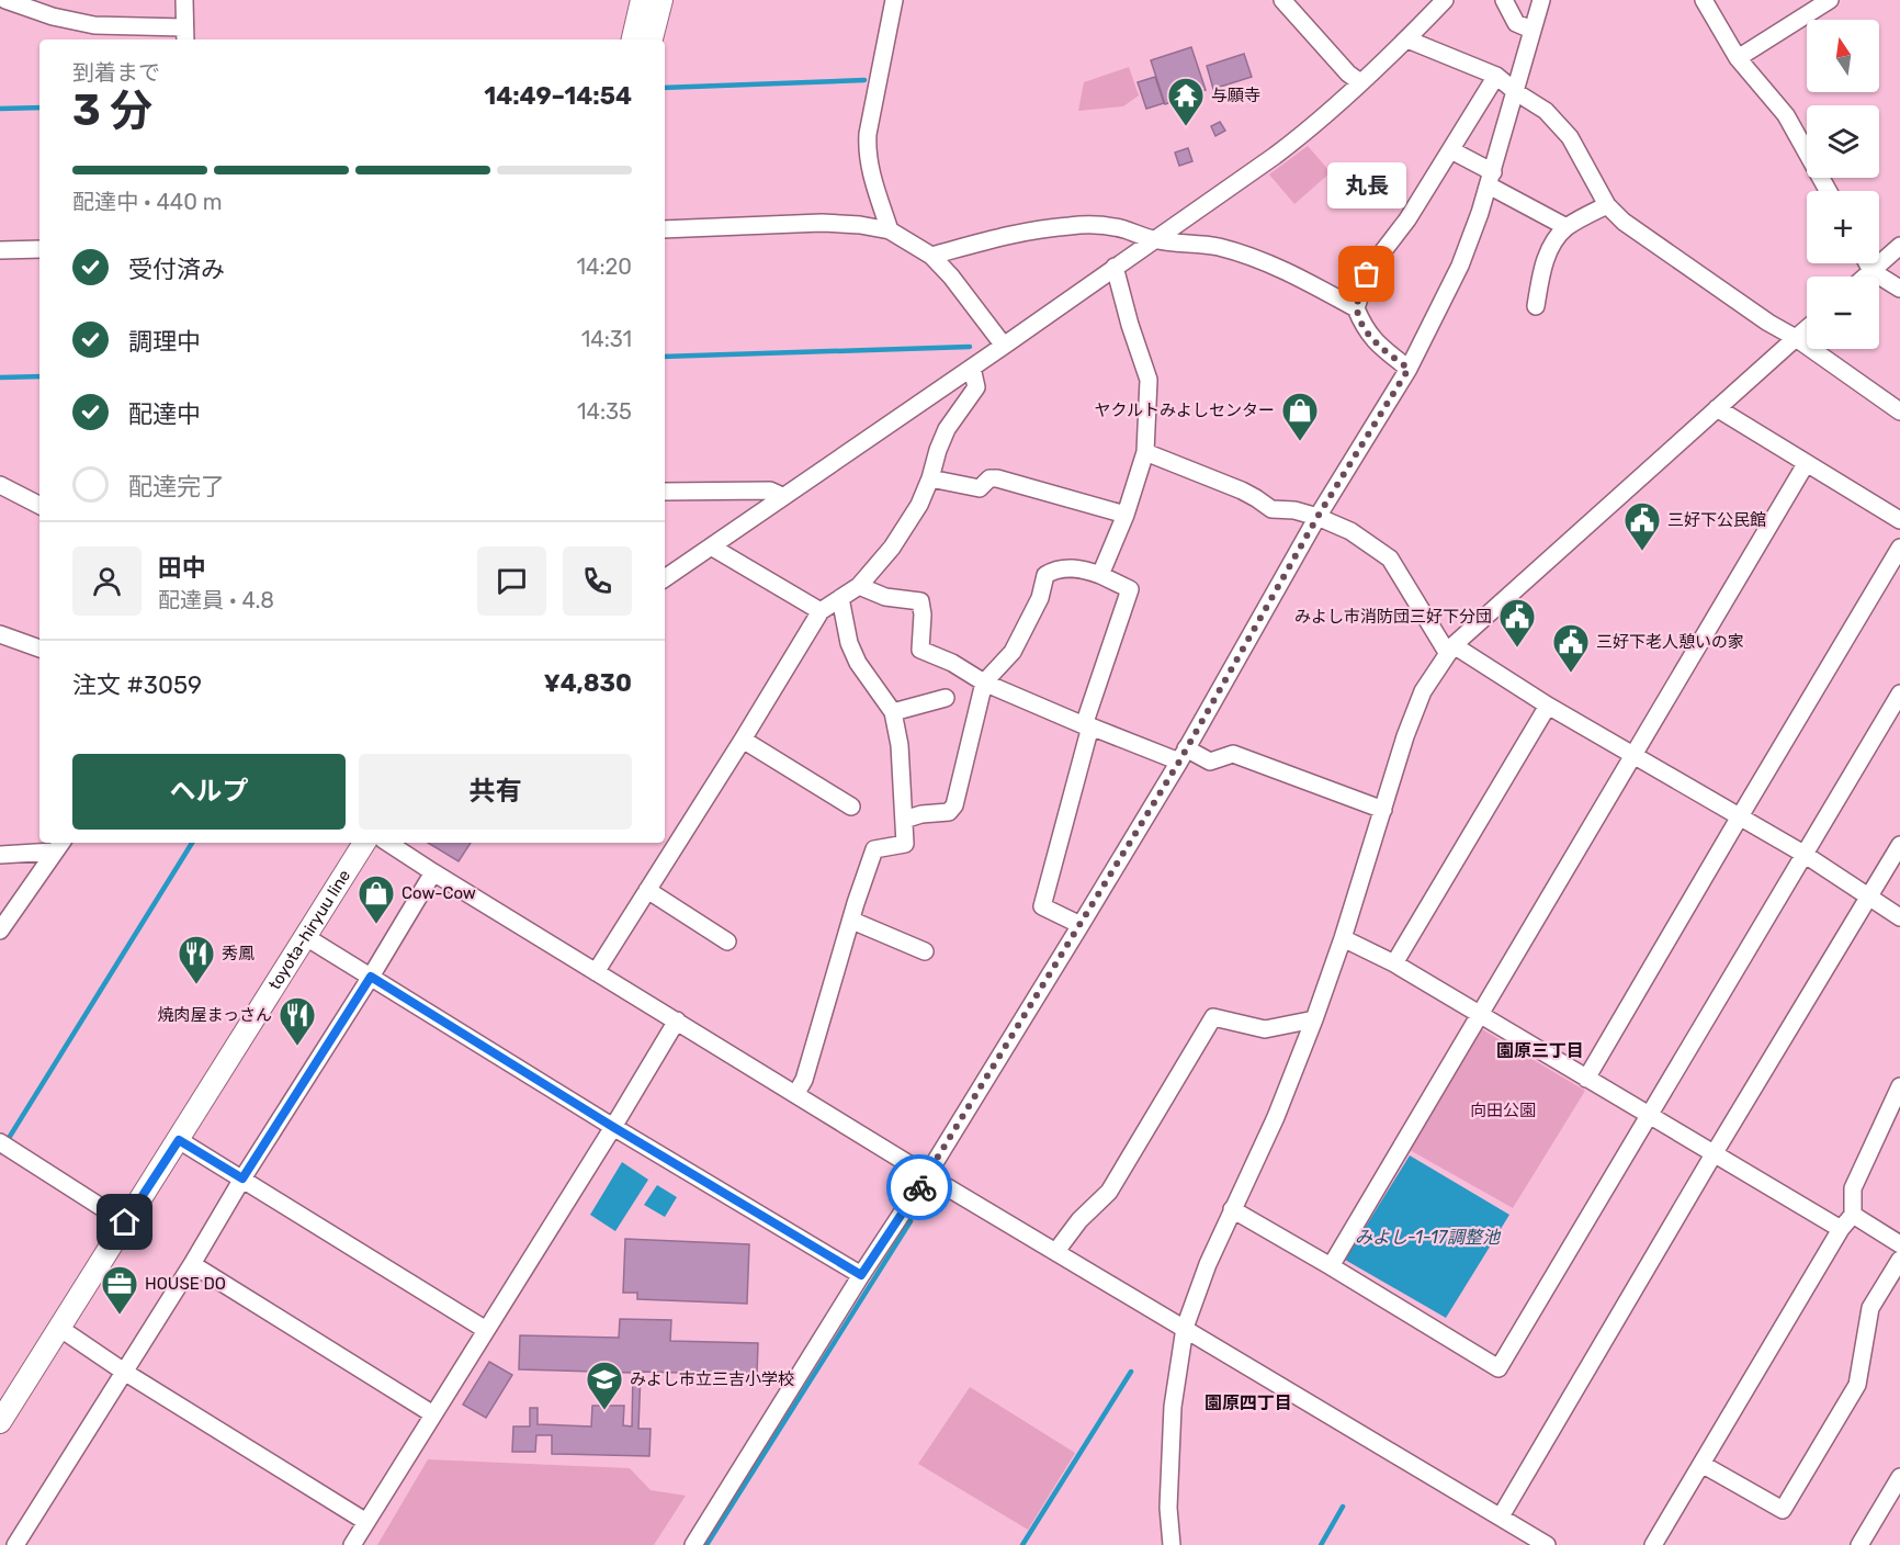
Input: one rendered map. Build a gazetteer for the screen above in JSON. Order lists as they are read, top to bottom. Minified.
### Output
{"streets":{"main road":["toyota-hiryuu line"]},"districts":["園原三丁目","園原四丁目"],"water":["みよし-1-17調整池"],"parks":["向田公園"],"places":{"temple":["与願寺"],"other":["丸長"],"shop":["ヤクルトみよしセンター","Cow-Cow"],"public building":["三好下公民館","みよし市消防団三好下分団","三好下老人憩いの家"],"restaurant":["秀鳳","焼肉屋まっさん"],"office":["HOUSE DO"],"school or university":["みよし市立三吉小学校"]},"north":"top","page":{"map_buttons":["+","−"],"heading":["3 分","到着まで","14:49–14:54"],"panel":["田中","配達員 · 4.8","注文 #3059","¥4,830"],"bar":"配達中 · 440 m","bubble":"丸長","list":[["受付済み","14:20"],["調理中","14:31"],["配達中","14:35"],"配達完了"],"buttons":["ヘルプ","共有"]}}
